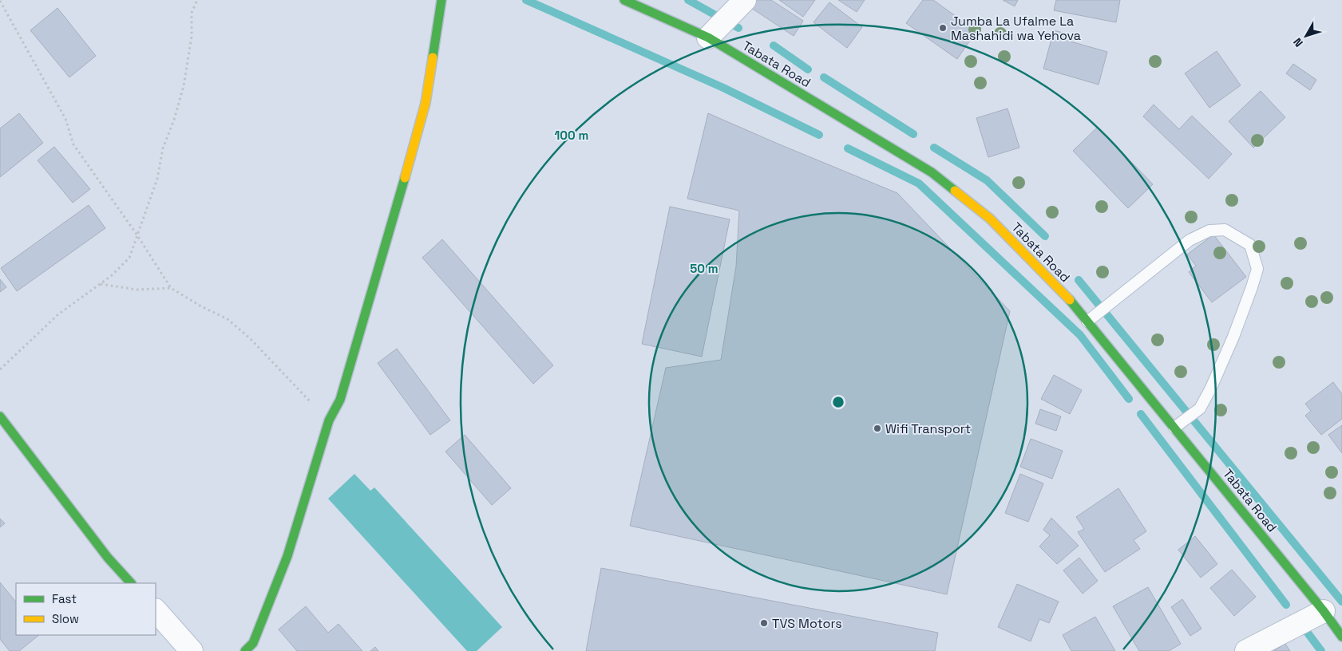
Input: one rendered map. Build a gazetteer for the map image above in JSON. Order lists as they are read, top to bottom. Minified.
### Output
{"streets":{"main road":["Tabata Road"]},"places":["Jumba La Ufalme La Mashahidi wa Yehova","Wifi Transport","TVS Motors"],"legend":["Fast","Slow"],"north":"bottom left","rings":["100 m","50 m"]}
